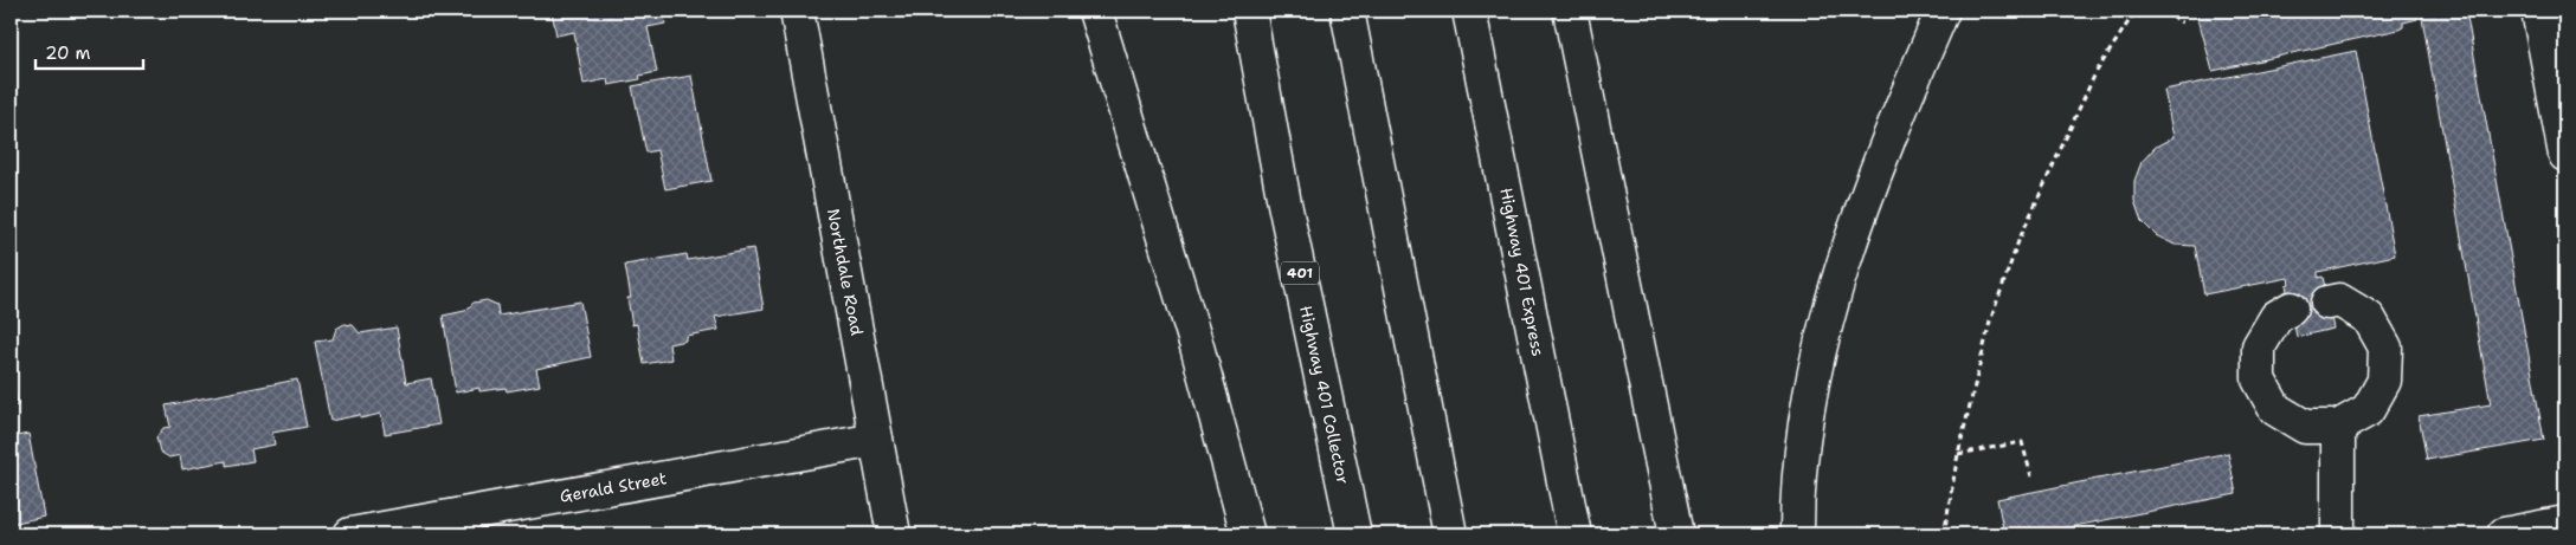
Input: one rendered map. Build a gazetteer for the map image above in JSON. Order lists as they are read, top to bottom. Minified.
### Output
{"streets":{"main road":["Northdale Road","Highway 401 Express","401","Highway 401 Collector","Gerald Street"]},"crossings":[["Northdale Road","Gerald Street"]],"scale_bar":"20 m"}
